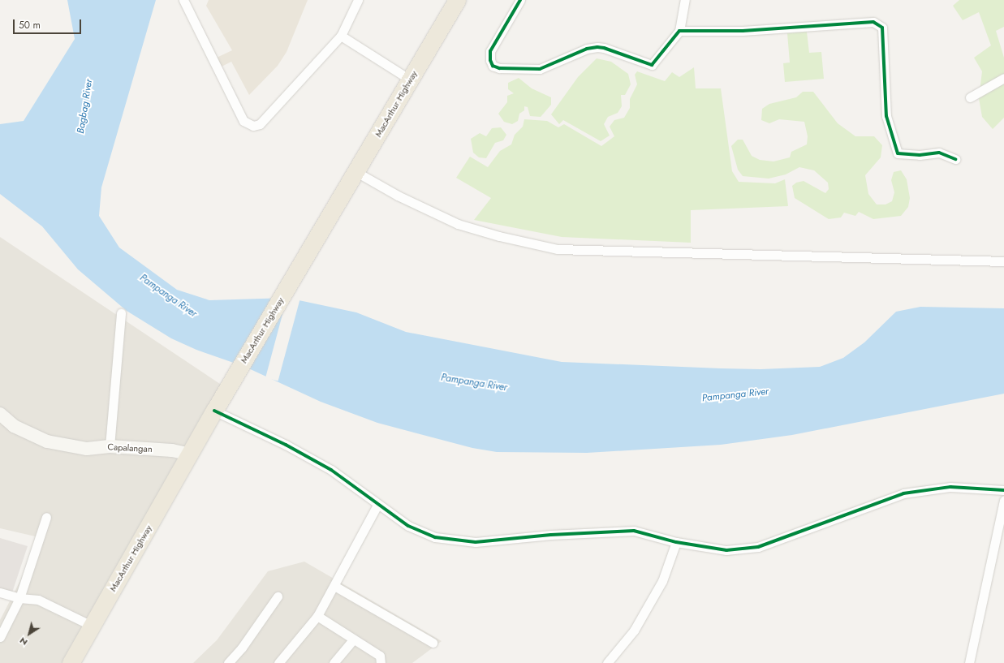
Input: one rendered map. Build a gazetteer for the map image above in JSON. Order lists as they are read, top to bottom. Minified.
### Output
{"streets":{"highway":["MacArthur Highway"],"street":["Capalangan"]},"crossings":[["MacArthur Highway","Capalangan"]],"water":["Bagbag River","Pampanga River"],"scale_bar":"50 m","north":"bottom left"}
